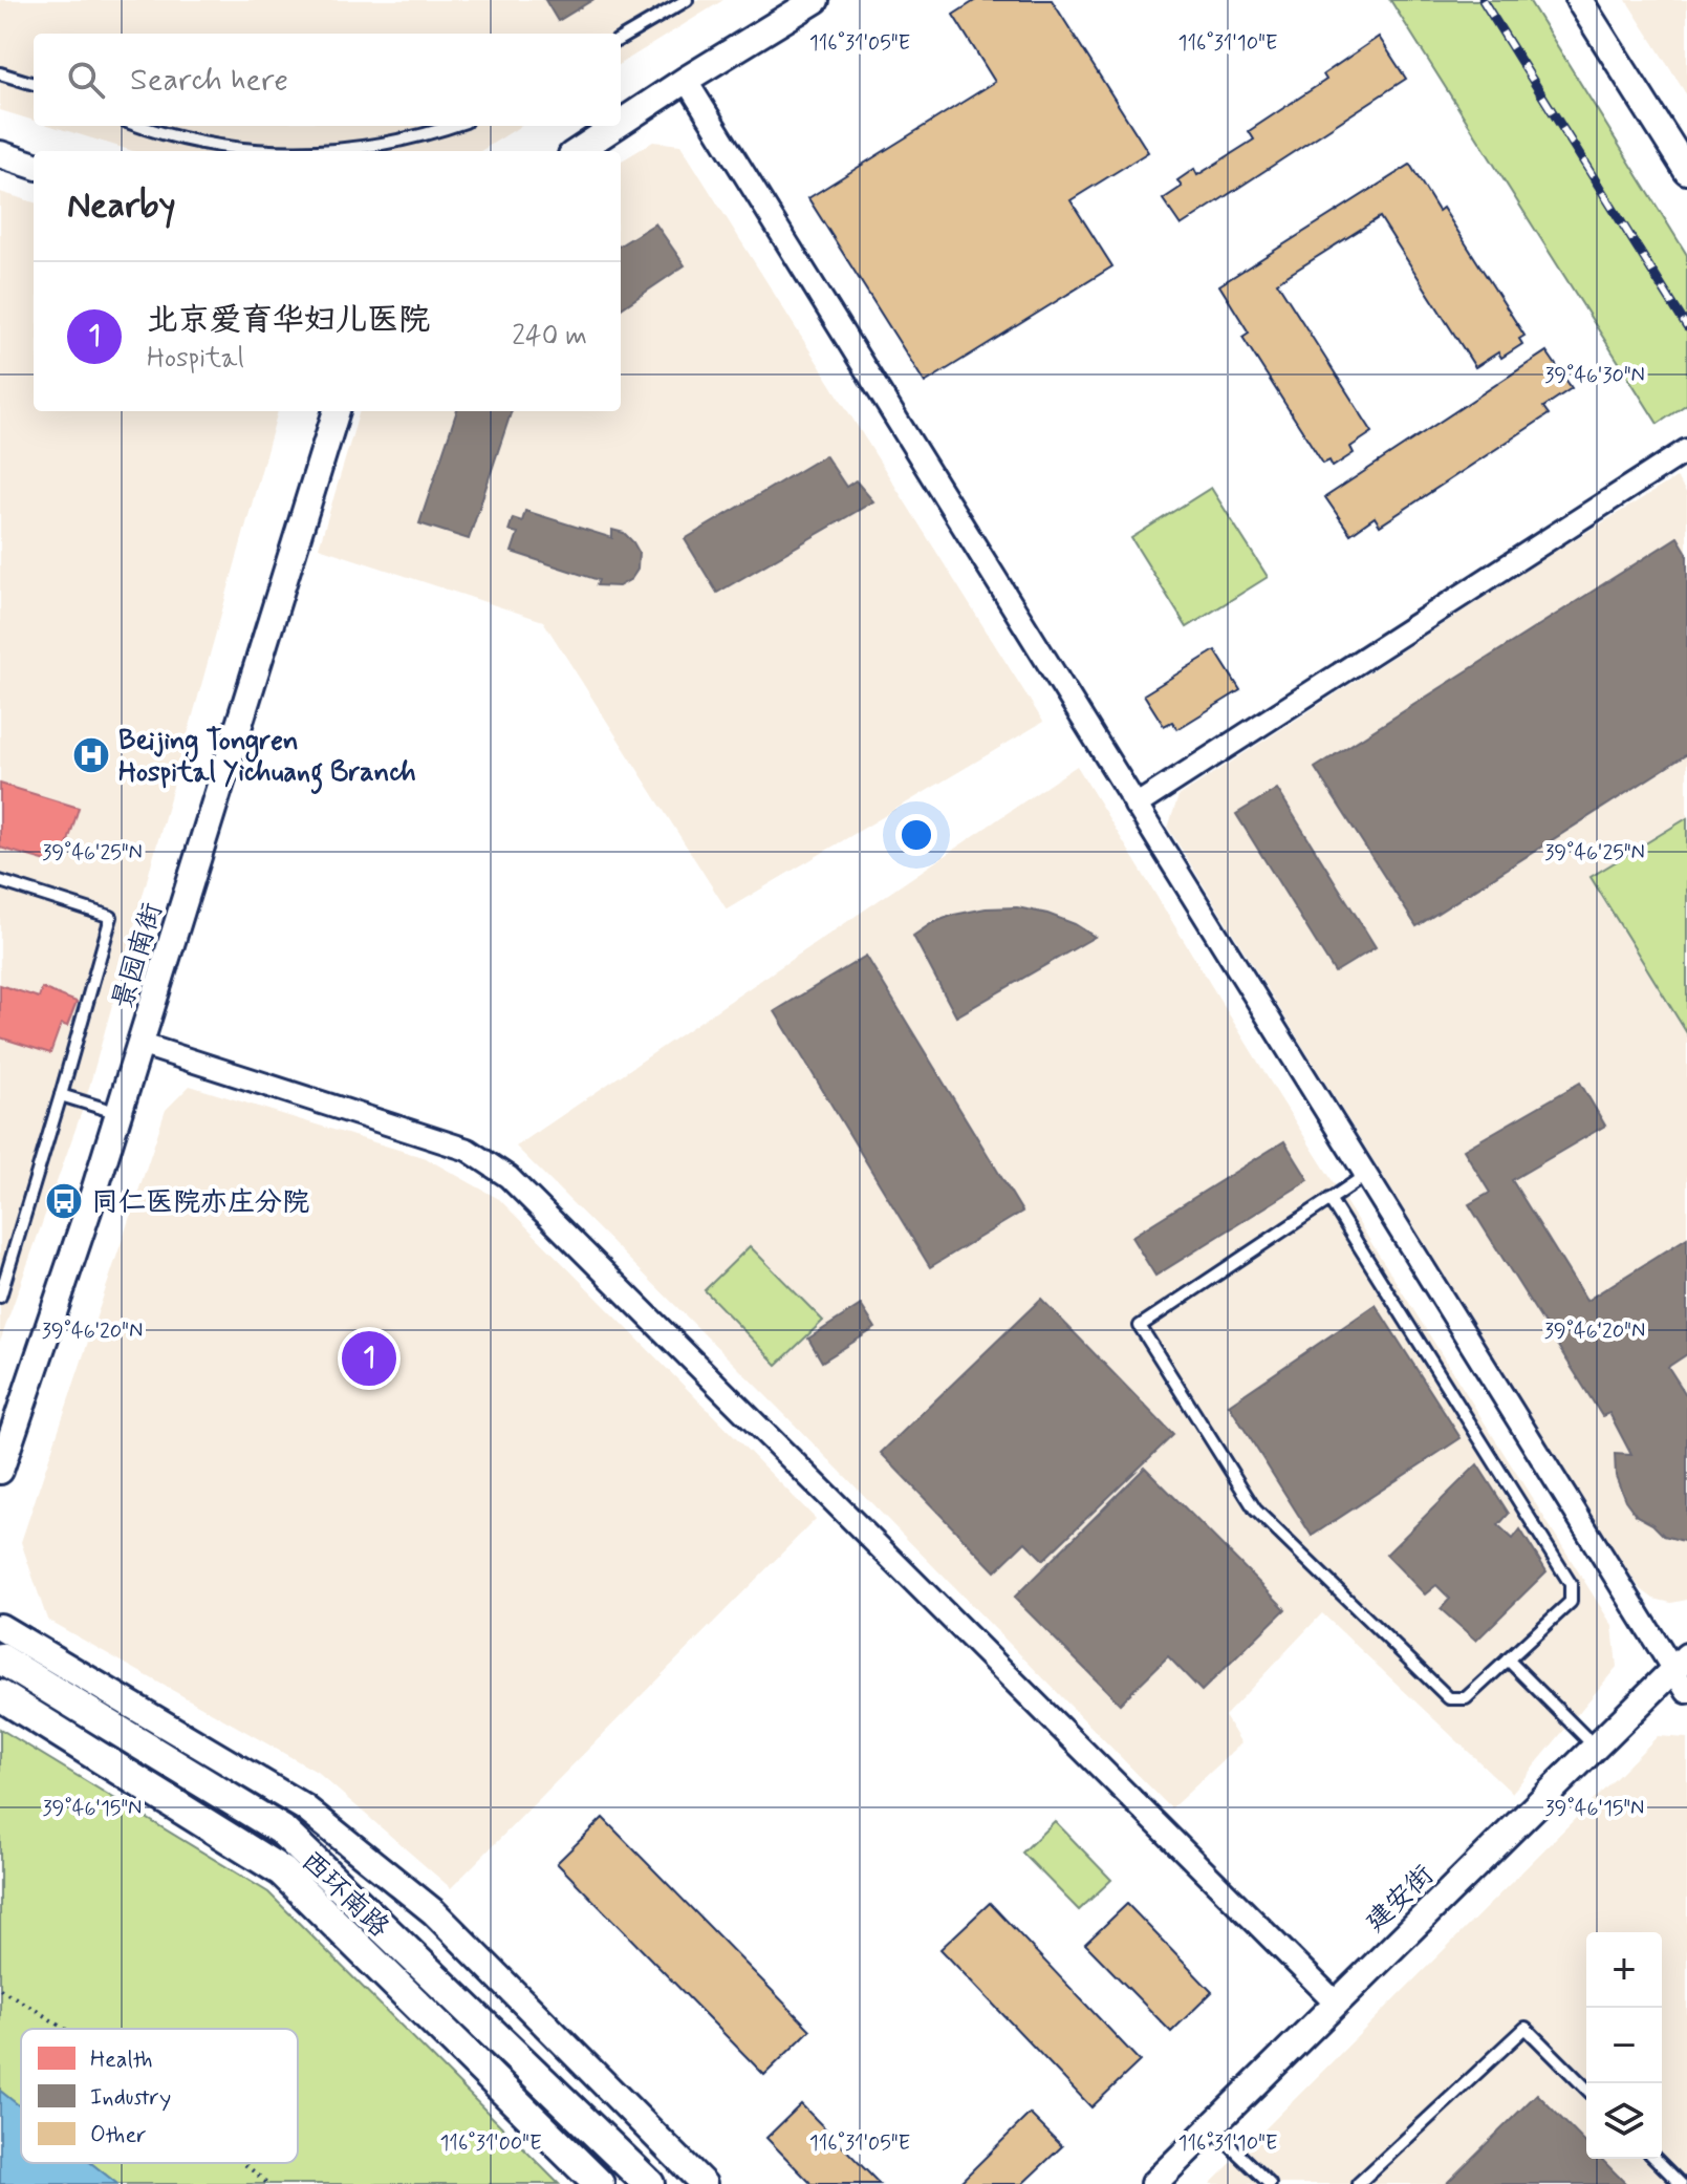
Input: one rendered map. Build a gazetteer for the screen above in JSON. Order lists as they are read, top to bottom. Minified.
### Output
{"streets":{"main road":["西环南路"],"street":["景园南街","建安街"]},"places":{"hospital":["Beijing Tongren Hospital Yichuang Branch"],"bus stop":["同仁医院亦庄分院"]},"legend":["Health","Industry","Other"],"page":{"search":"Search here","heading":"Nearby","list":[{"mark":"1","name":"北京爱育华妇儿医院","note":"Hospital","value":"240 m"}],"pins":"1","map_buttons":["+","−"]},"coordinates":["116°31'05\"E","116°31'10\"E","39°46'30\"N","39°46'25\"N","39°46'20\"N","39°46'15\"N","116°31'00\"E"]}
